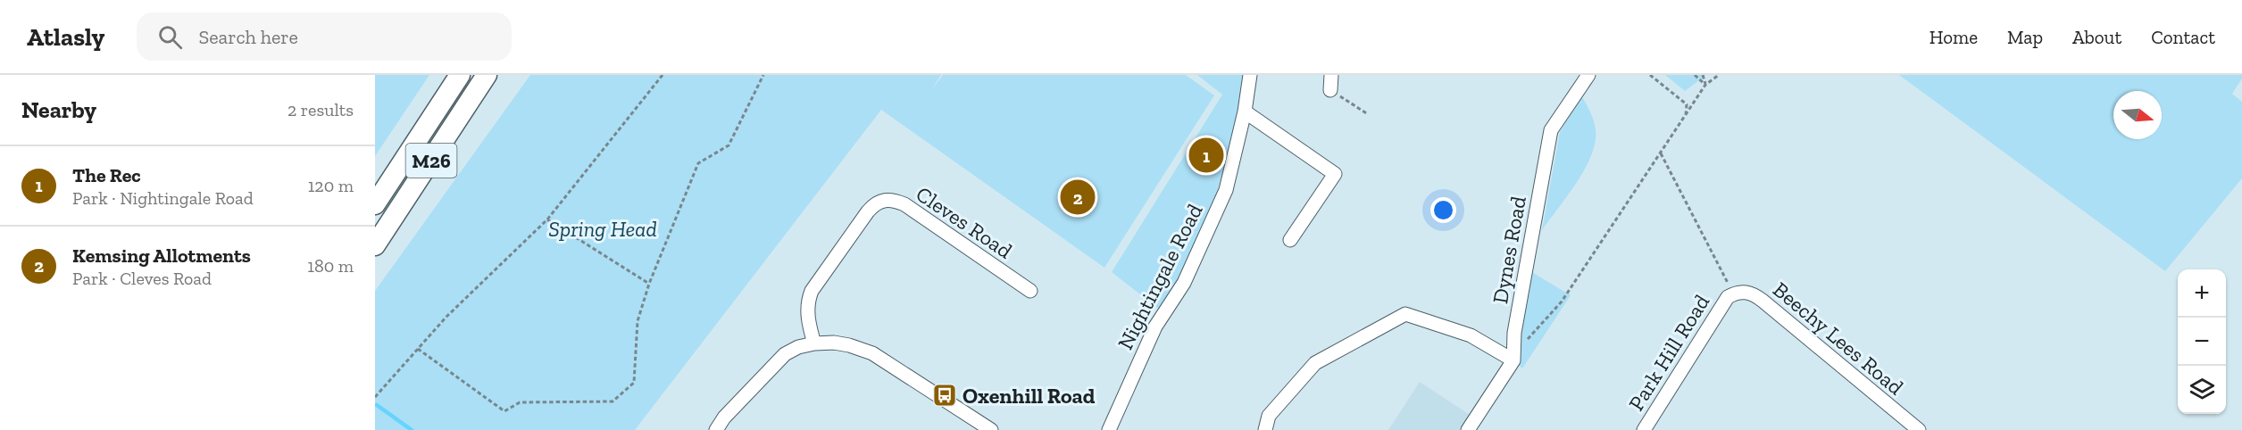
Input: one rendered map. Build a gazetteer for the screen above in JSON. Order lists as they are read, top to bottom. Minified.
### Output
{"streets":{"highway":["M26"],"street":["Cleves Road","Dynes Road","Nightingale Road","Beechy Lees Road","Park Hill Road"]},"crossings":[["Beechy Lees Road","Park Hill Road"]],"parks":["Spring Head"],"places":{"bus stop":["Oxenhill Road"]},"north":"right","page":{"header":"Atlasly","search":"Search here","nav":["Home","Map","About","Contact"],"heading":["Nearby","2 results"],"pins":["1","2"],"list":[{"mark":"1","name":"The Rec","note":"Park · Nightingale Road","value":"120 m"},{"mark":"2","name":"Kemsing Allotments","note":"Park · Cleves Road","value":"180 m"}],"map_buttons":["+","−"]}}
